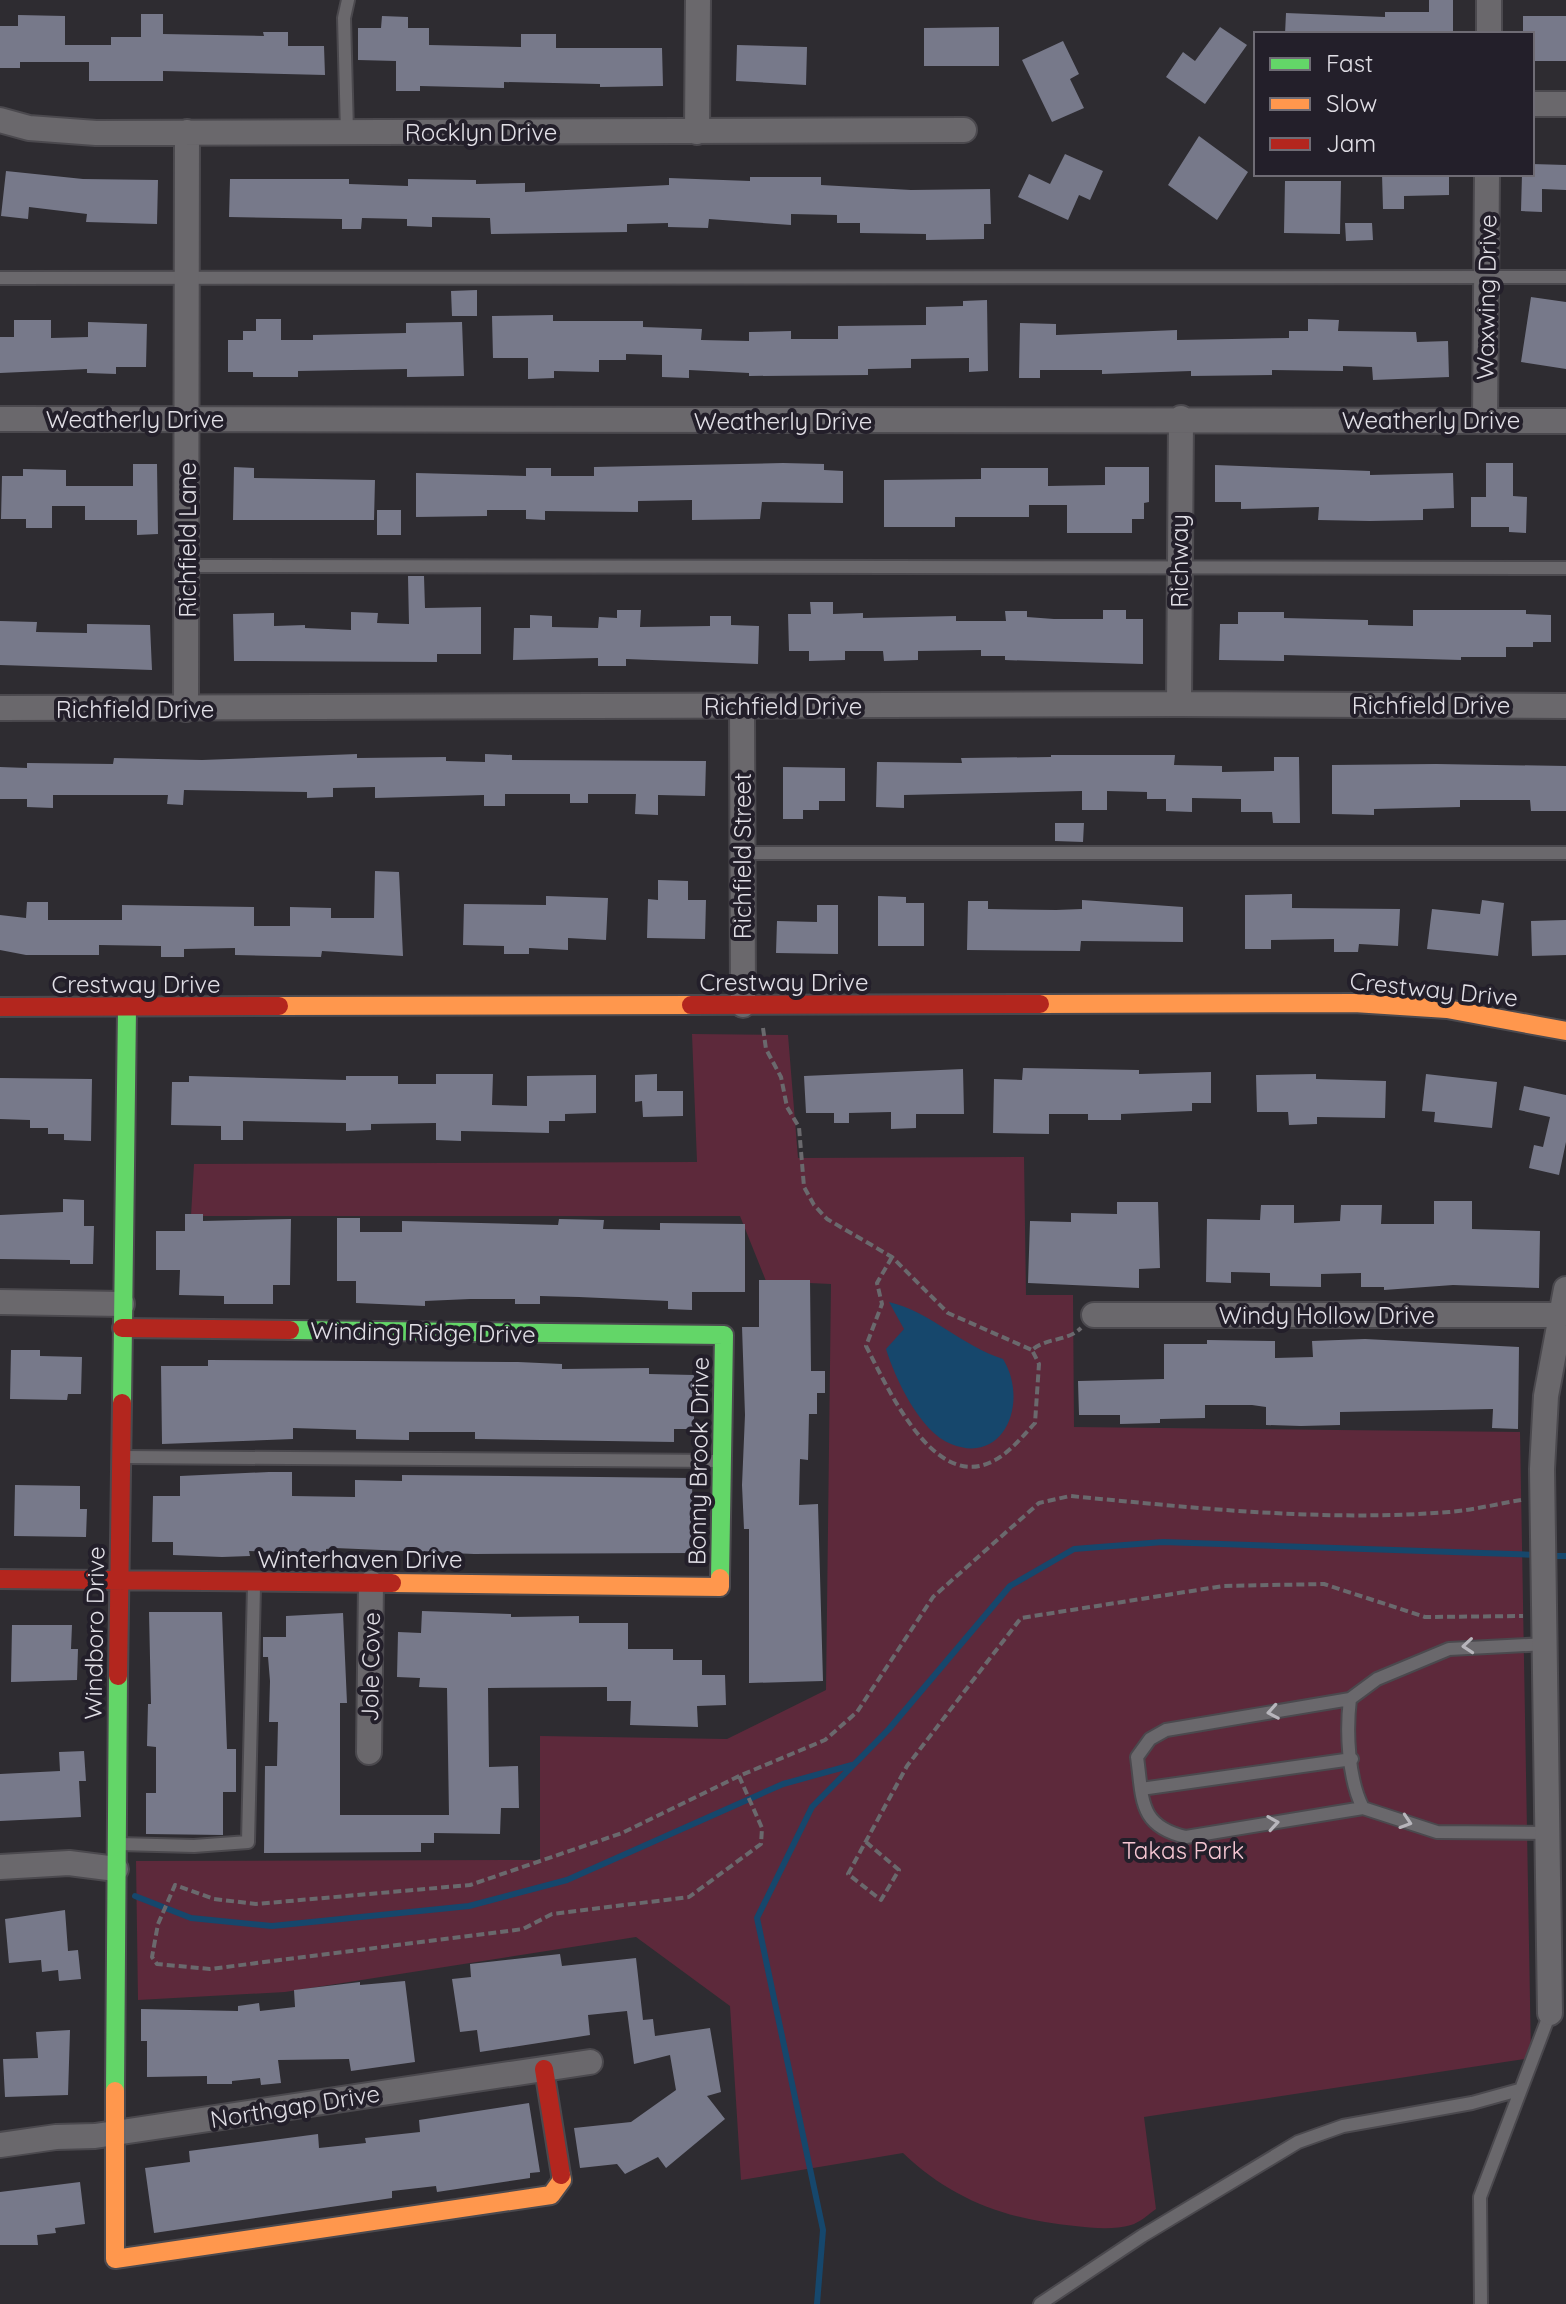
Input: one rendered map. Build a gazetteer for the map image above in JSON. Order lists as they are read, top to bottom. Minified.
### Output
{"streets":{"street":["Rocklyn Drive","Waxwing Drive","Weatherly Drive","Richfield Lane","Richway","Richfield Drive","Richfield Street","Crestway Drive","Windy Hollow Drive","Winding Ridge Drive","Bonny Brook Drive","Winterhaven Drive","Windboro Drive","Jole Cove","Northgap Drive"]},"crossings":[["Rocklyn Drive","Richfield Lane"],["Waxwing Drive","Weatherly Drive"],["Weatherly Drive","Richfield Lane"],["Weatherly Drive","Richway"],["Richfield Lane","Richfield Drive"],["Richway","Richfield Drive"],["Richfield Drive","Richfield Street"],["Richfield Street","Crestway Drive"],["Crestway Drive","Windboro Drive"],["Winding Ridge Drive","Bonny Brook Drive"],["Winding Ridge Drive","Windboro Drive"],["Bonny Brook Drive","Winterhaven Drive"],["Winterhaven Drive","Windboro Drive"],["Winterhaven Drive","Jole Cove"],["Windboro Drive","Northgap Drive"]],"parks":["Takas Park"],"legend":["Fast","Slow","Jam"]}
